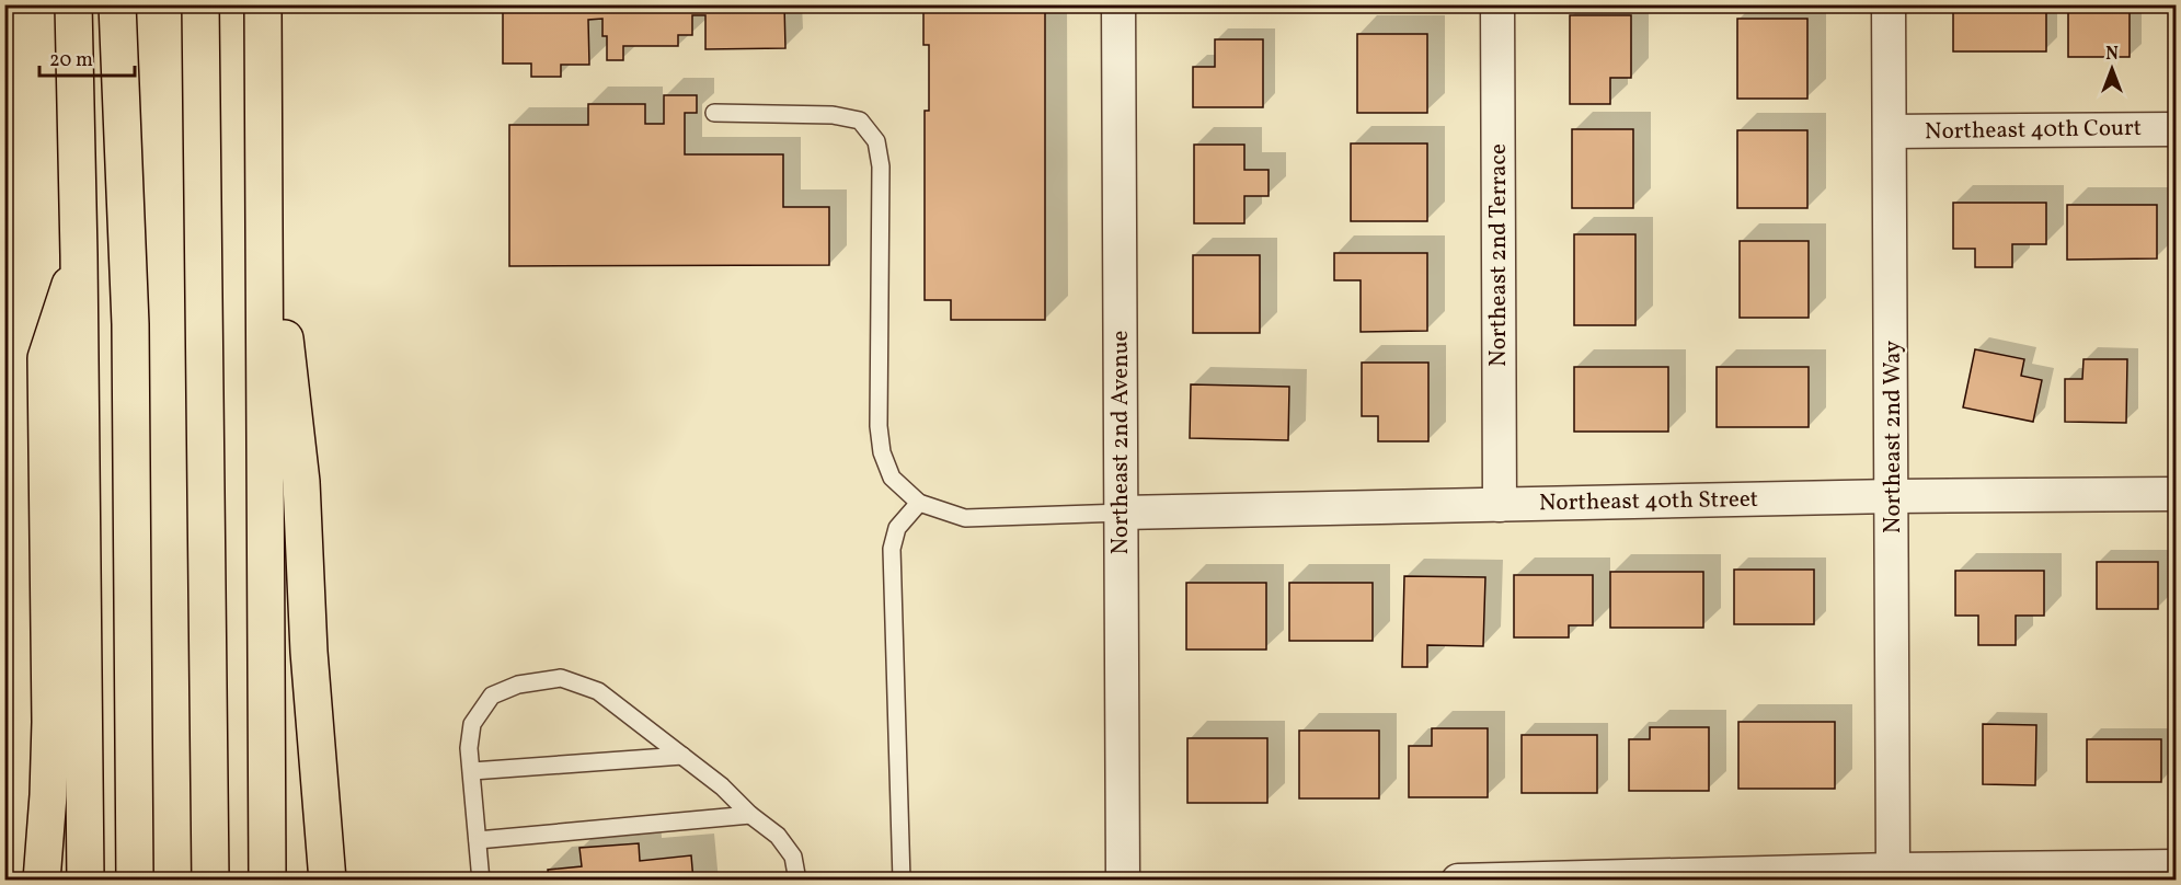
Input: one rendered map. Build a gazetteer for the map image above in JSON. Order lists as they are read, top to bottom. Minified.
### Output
{"streets":{"street":["Northeast 40th Court","Northeast 2nd Terrace","Northeast 2nd Way","Northeast 2nd Avenue","Northeast 40th Street"]},"crossings":[["Northeast 40th Court","Northeast 2nd Way"],["Northeast 2nd Terrace","Northeast 40th Street"],["Northeast 2nd Way","Northeast 40th Street"],["Northeast 2nd Avenue","Northeast 40th Street"]],"scale_bar":"20 m","north":"top"}
